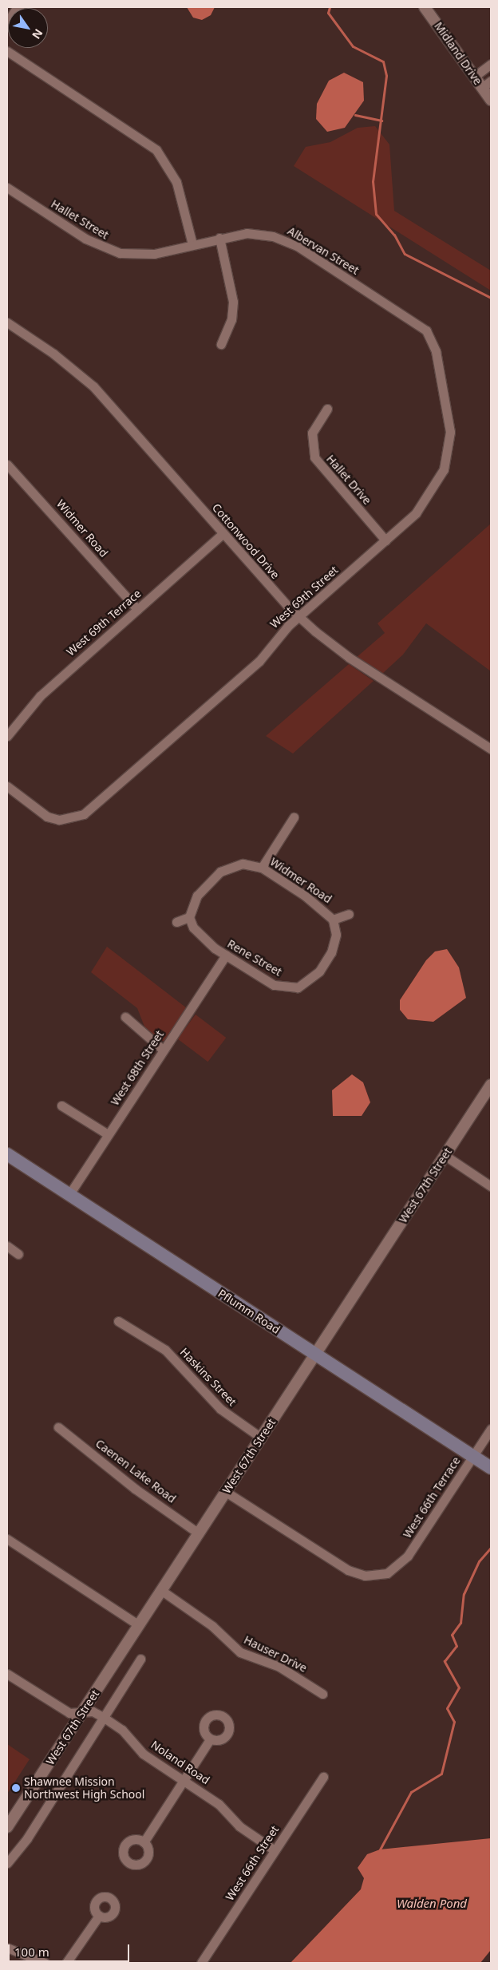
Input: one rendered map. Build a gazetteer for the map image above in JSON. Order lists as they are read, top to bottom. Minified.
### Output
{"streets":{"main road":["Pflumm Road"],"street":["Midland Drive","Hallet Street","Albervan Street","Hallet Drive","Widmer Road","Cottonwood Drive","West 69th Street","West 69th Terrace","Rene Street","West 68th Street","West 67th Street","Haskins Street","Caenen Lake Road","West 66th Terrace","Hauser Drive","Noland Road","West 66th Street"]},"crossings":[["Hallet Street","Albervan Street"],["Albervan Street","West 69th Street"],["Hallet Drive","West 69th Street"],["Widmer Road","West 69th Terrace"],["Widmer Road","Rene Street"],["Widmer Road","West 68th Street"],["Cottonwood Drive","West 69th Street"],["Cottonwood Drive","West 69th Terrace"],["Rene Street","West 68th Street"],["West 68th Street","Pflumm Road"],["West 67th Street","Pflumm Road"],["West 67th Street","Haskins Street"],["West 67th Street","Caenen Lake Road"],["West 67th Street","West 66th Terrace"],["West 67th Street","Hauser Drive"],["West 67th Street","Noland Road"],["Pflumm Road","West 66th Terrace"],["Noland Road","West 66th Street"]],"water":["Walden Pond"],"places":["Shawnee Mission Northwest High School"],"scale_bar":"100 m","north":"bottom right"}
